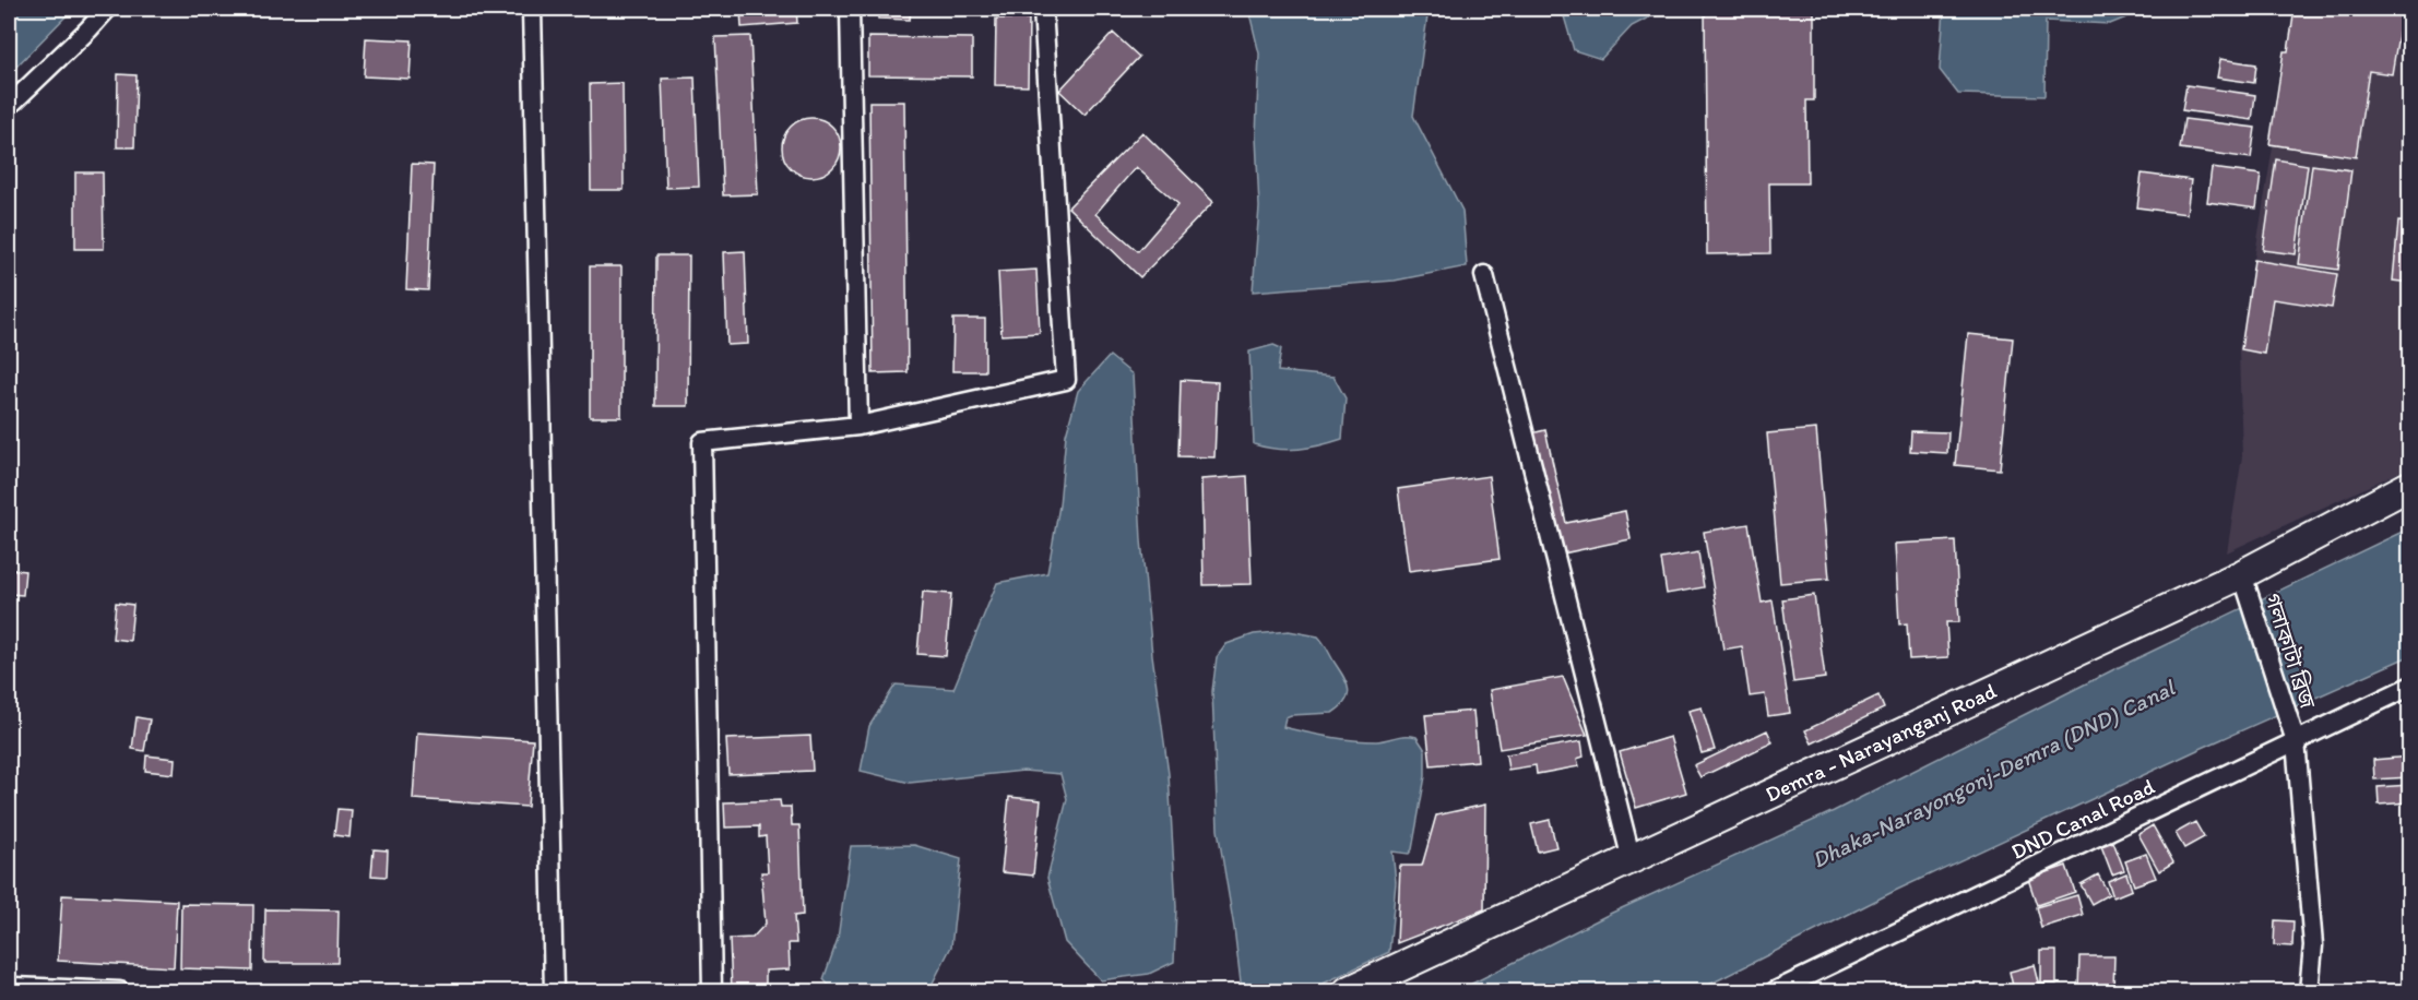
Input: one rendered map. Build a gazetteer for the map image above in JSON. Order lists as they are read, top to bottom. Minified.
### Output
{"streets":{"main road":["Demra - Narayanganj Road"],"street":["গলাকাটা ব্রিজ","DND Canal Road"]},"crossings":[["গলাকাটা ব্রিজ","Demra - Narayanganj Road"],["গলাকাটা ব্রিজ","DND Canal Road"]],"water":["Dhaka-Narayongonj-Demra (DND) Canal"]}
